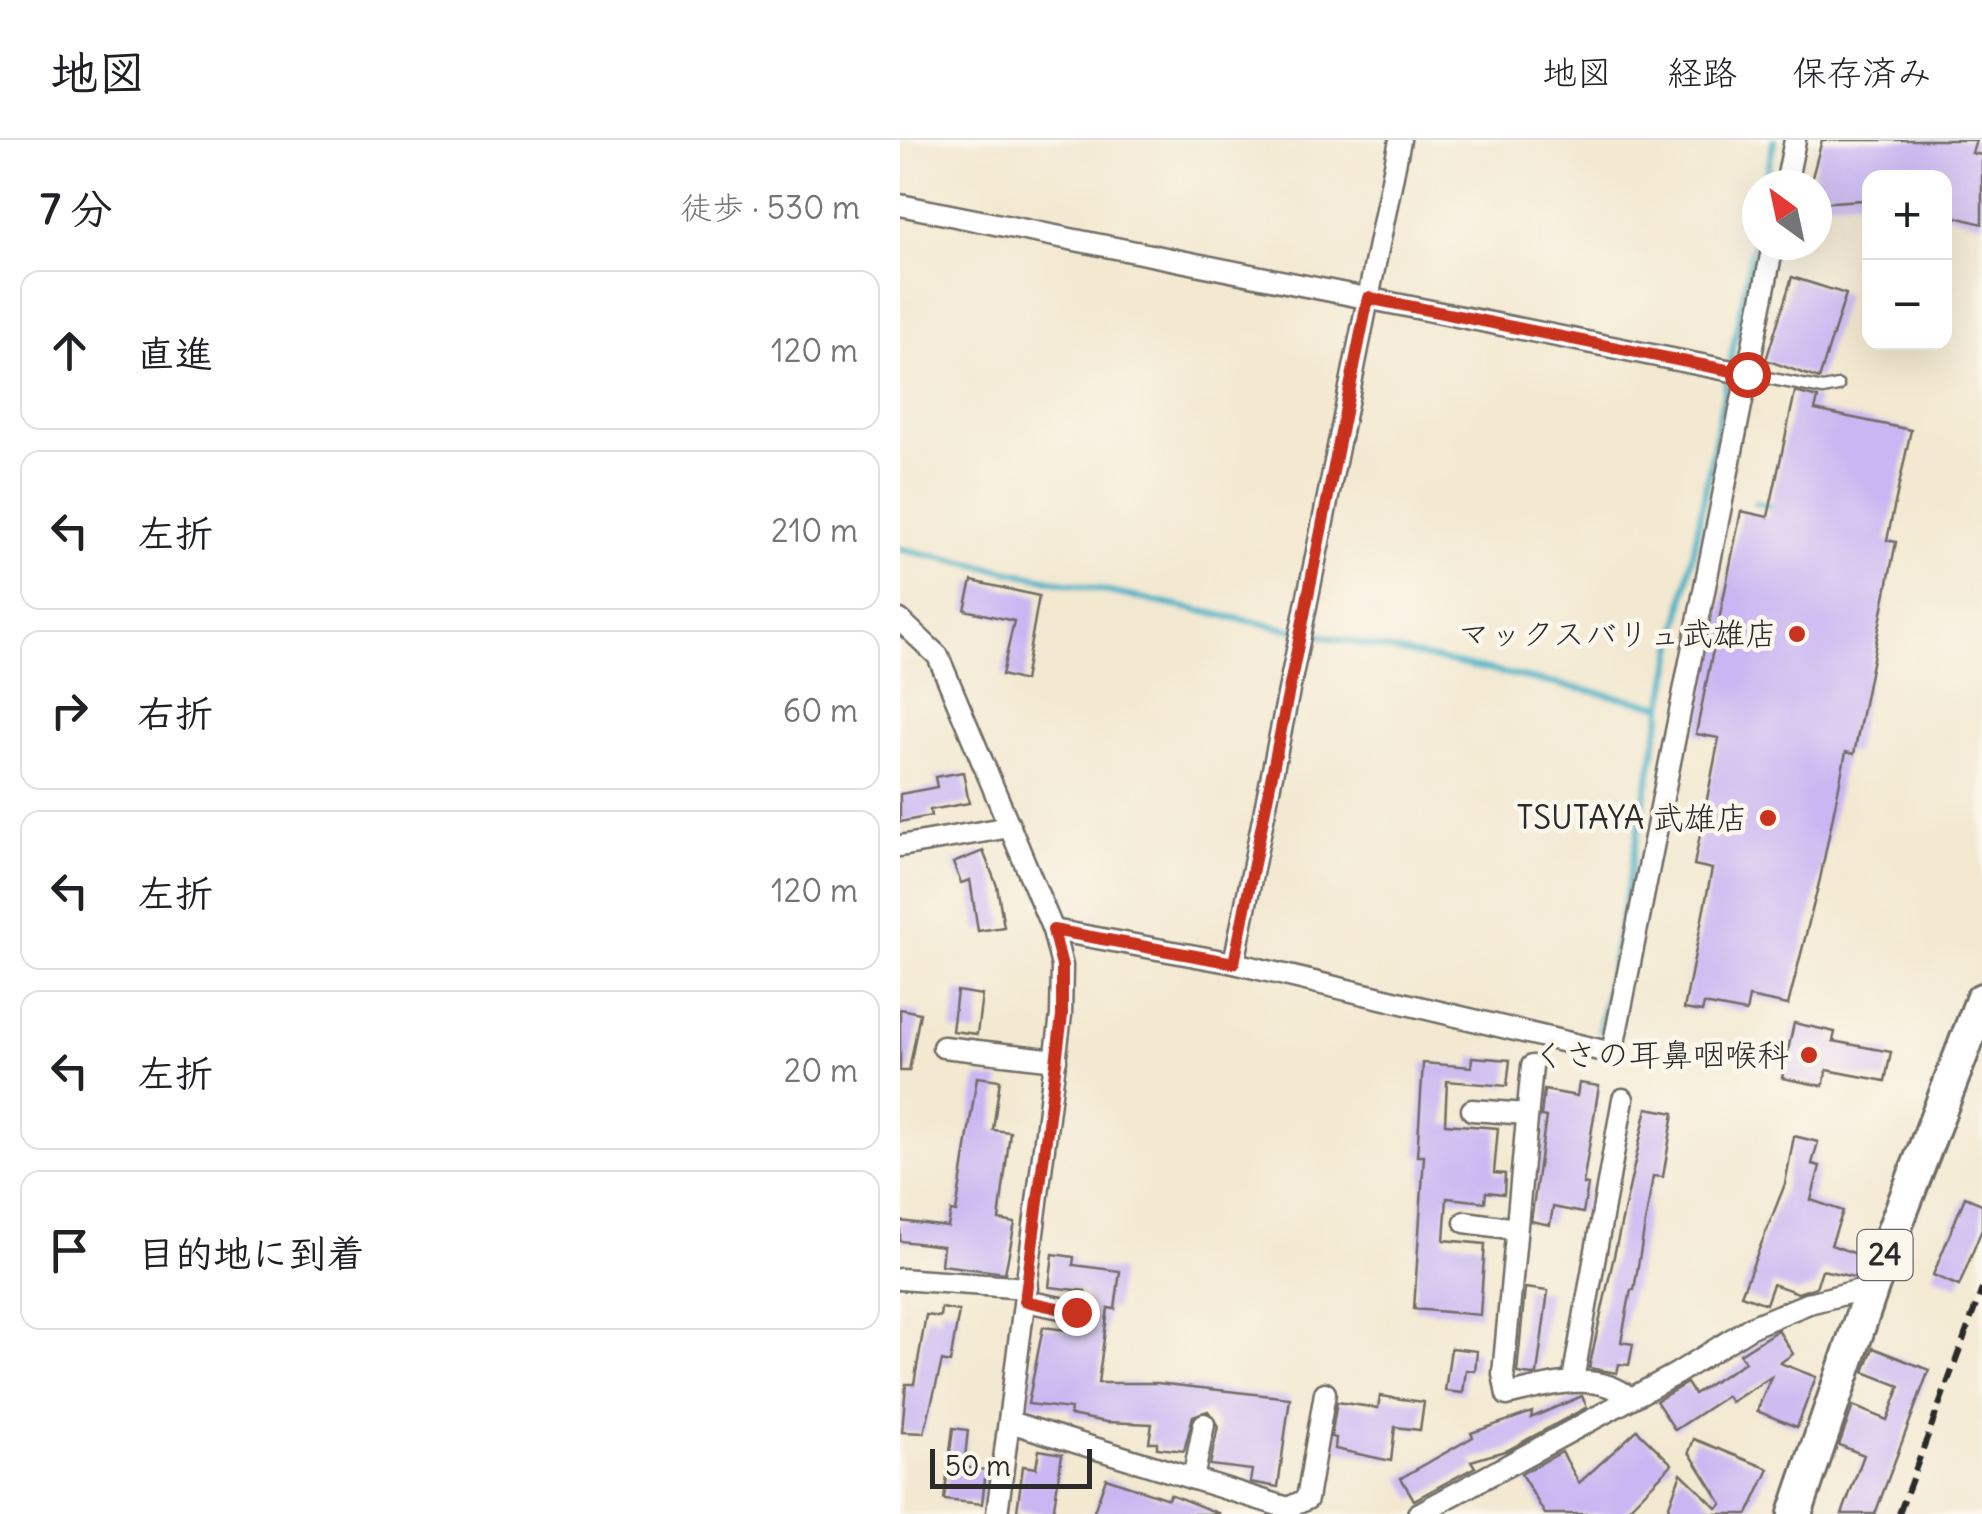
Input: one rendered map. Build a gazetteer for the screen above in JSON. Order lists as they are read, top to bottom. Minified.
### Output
{"streets":{"main road":["24"]},"places":["マックスバリュ武雄店","TSUTAYA 武雄店","くさの耳鼻咽喉科"],"scale_bar":"50 m","north":"top left","page":{"header":"地図","nav":["地図","経路","保存済み"],"heading":["7 分","徒歩 · 530 m"],"map_buttons":["+","−"],"list":[["直進","120 m"],["左折","210 m"],["右折","60 m"],["左折","120 m"],["左折","20 m"],"目的地に到着"],"scale":"50 m"}}
